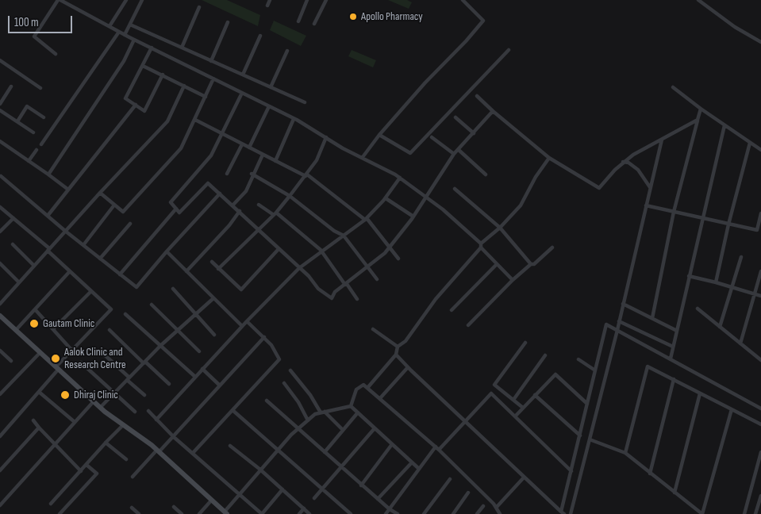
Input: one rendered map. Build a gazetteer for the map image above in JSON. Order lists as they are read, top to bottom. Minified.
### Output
{"places":["Apollo Pharmacy","Gautam Clinic","Aalok Clinic and Research Centre","Dhiraj Clinic"],"scale_bar":"100 m"}
